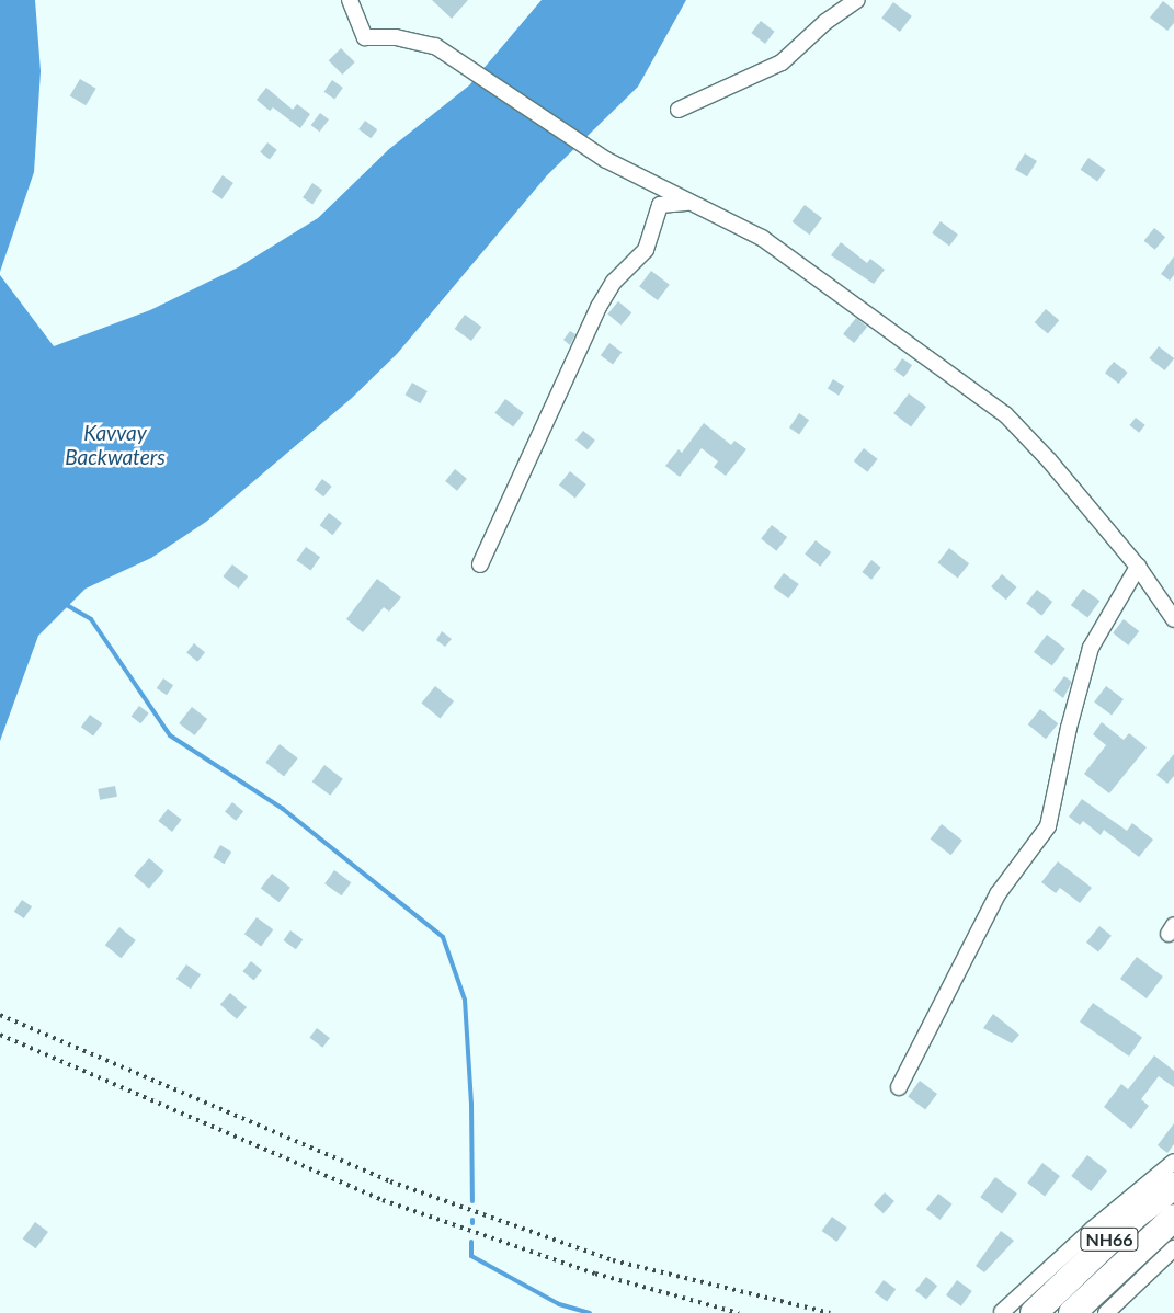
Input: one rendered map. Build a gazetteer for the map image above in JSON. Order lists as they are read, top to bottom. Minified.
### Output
{"streets":{"highway":["NH66"]},"water":["Kavvay Backwaters"]}
